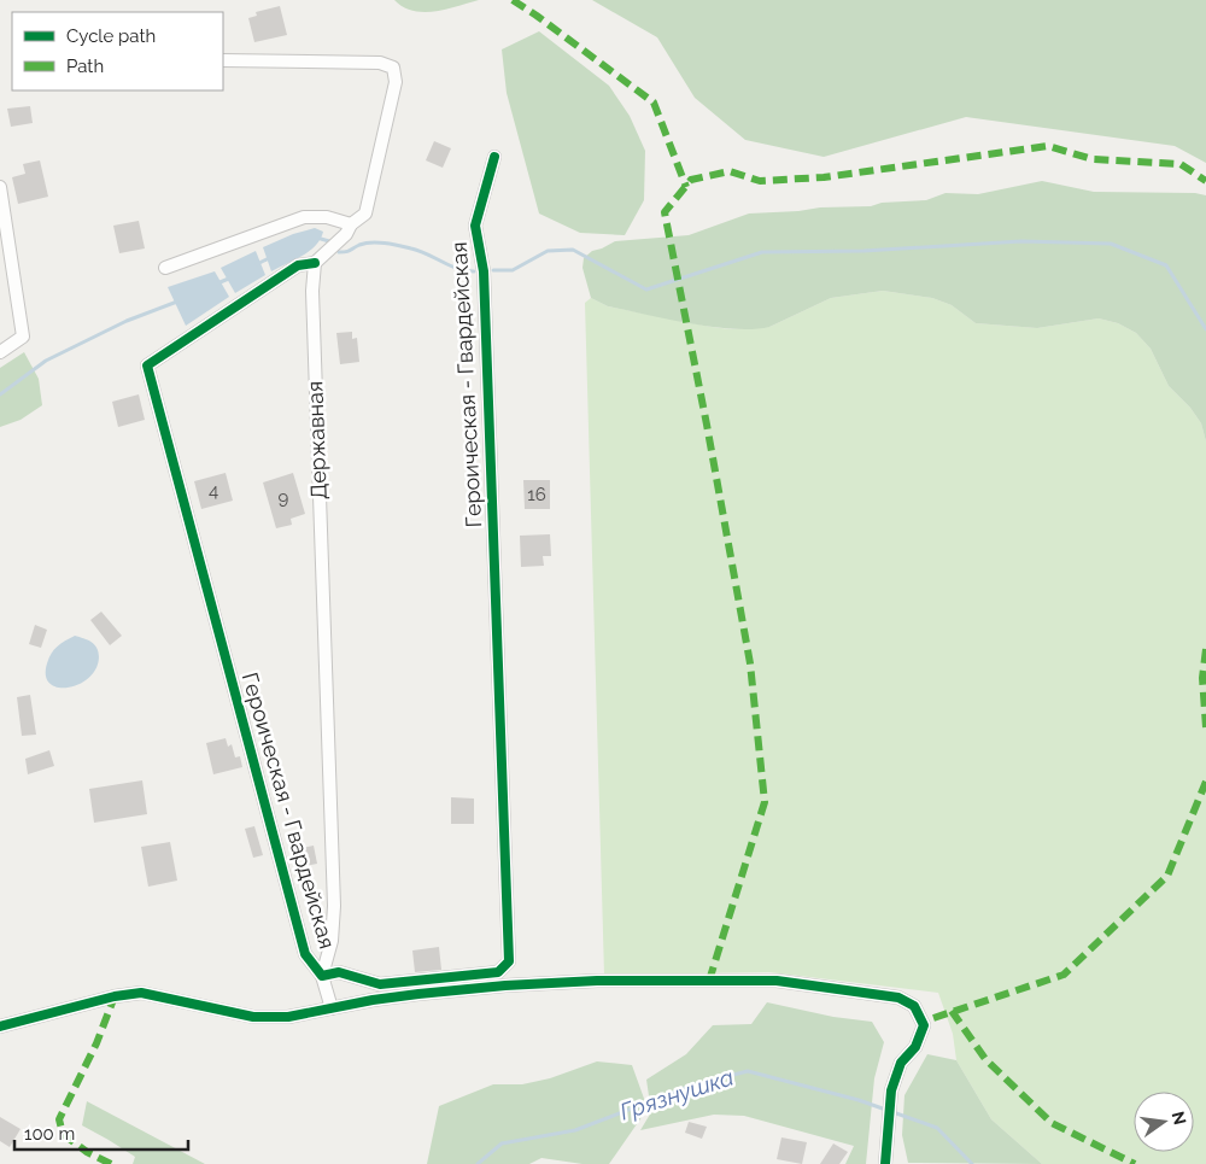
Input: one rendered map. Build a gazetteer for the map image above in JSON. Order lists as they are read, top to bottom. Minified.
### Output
{"streets":{"street":["Героическая - Гвардейская","Державная"]},"crossings":[["Героическая - Гвардейская","Державная"]],"water":["Грязнушка"],"house_numbers":["4","16","9"],"legend":["Cycle path","Path"],"scale_bar":"100 m","north":"right"}
